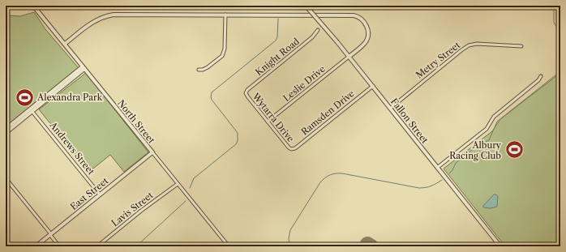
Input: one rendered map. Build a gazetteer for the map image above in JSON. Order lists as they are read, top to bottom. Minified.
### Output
{"streets":{"street":["Knight Road","Metry Street","Leslie Drive","Ramsden Drive","Wytarra Drive","Fallon Street","North Street","Andrews Street","East Street","Lavis Street"]},"crossings":[["Knight Road","Wytarra Drive"],["Metry Street","Fallon Street"],["Leslie Drive","Wytarra Drive"],["Leslie Drive","Fallon Street"],["Ramsden Drive","Wytarra Drive"],["Ramsden Drive","Fallon Street"],["North Street","East Street"],["North Street","Lavis Street"],["Andrews Street","East Street"]],"places":{"sports":["Alexandra Park","Albury Racing Club"]}}
